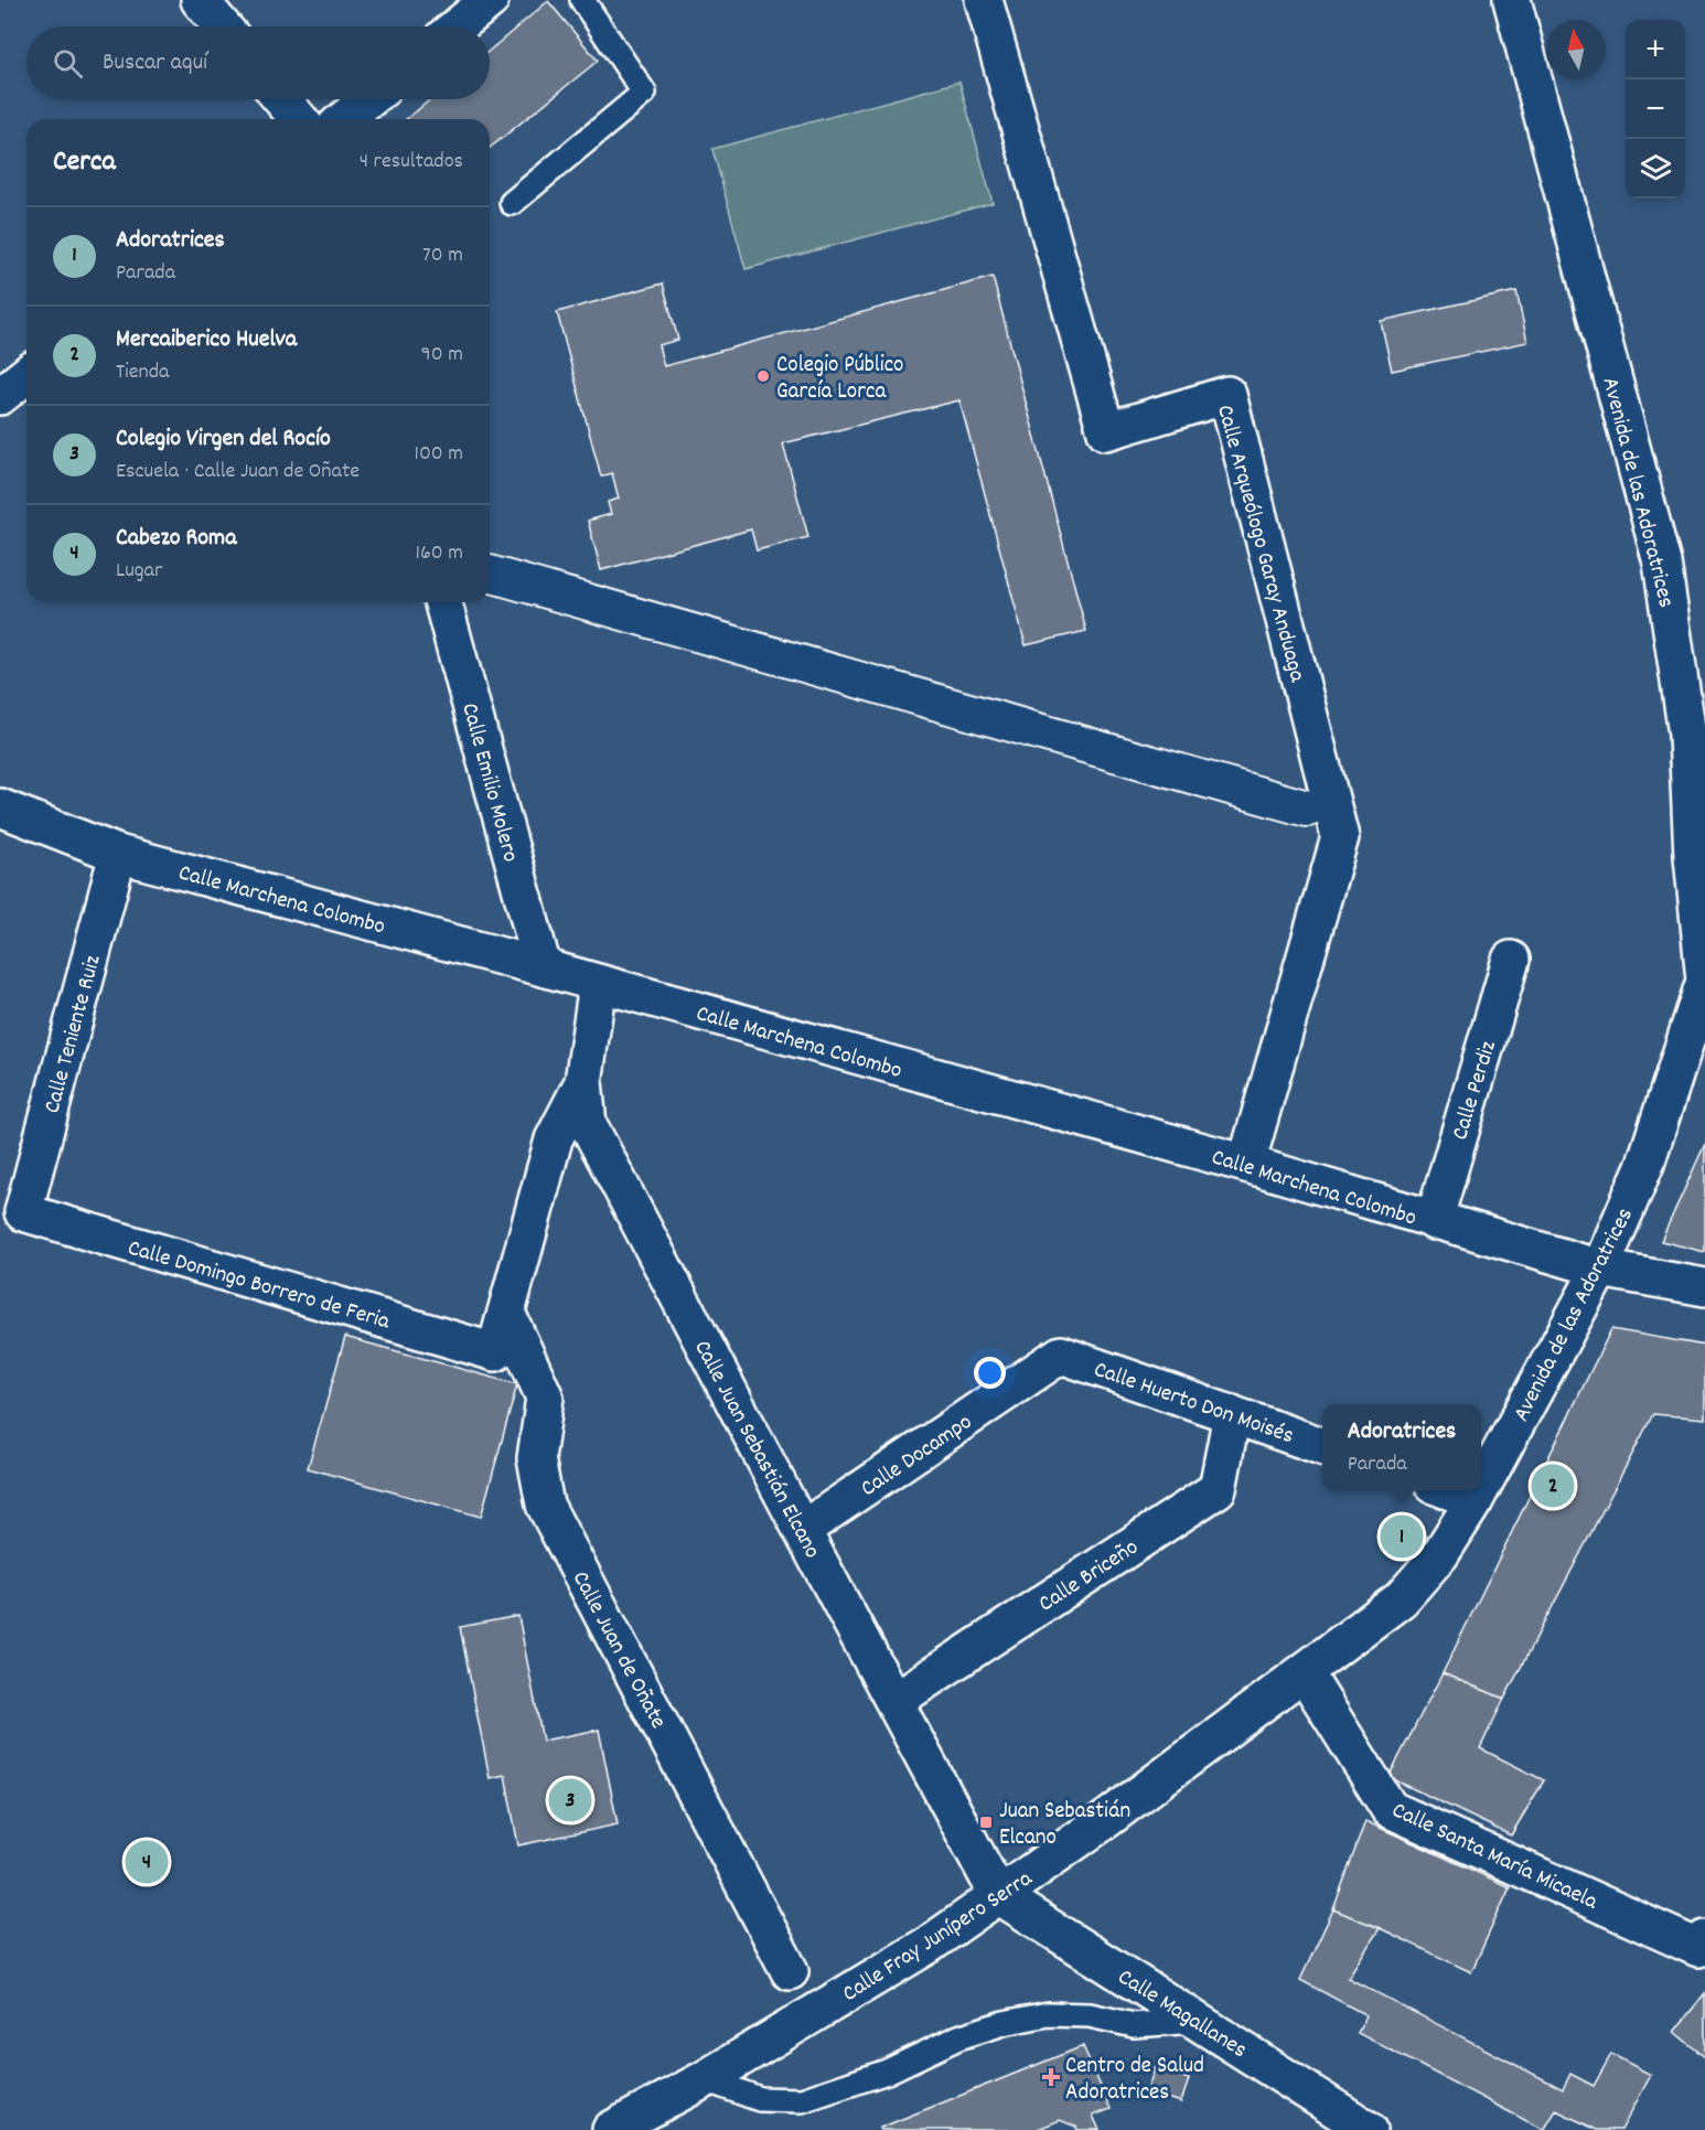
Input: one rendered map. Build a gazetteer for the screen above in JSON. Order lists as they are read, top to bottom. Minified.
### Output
{"streets":{"street":["Avenida de las Adoratrices","Calle Arqueólogo Garay Anduaga","Calle Emilio Molero","Calle Marchena Colombo","Calle Teniente Ruiz","Calle Perdiz","Calle Domingo Borrero de Feria","Calle Huerto Don Moisés","Calle Juan Sebastián Elcano","Calle Docampo","Calle Briceño","Calle Juan de Oñate","Calle Santa María Micaela","Calle Fray Junípero Serra","Calle Magallanes"]},"crossings":[["Avenida de las Adoratrices","Calle Marchena Colombo"],["Avenida de las Adoratrices","Calle Fray Junípero Serra"],["Calle Arqueólogo Garay Anduaga","Calle Marchena Colombo"],["Calle Emilio Molero","Calle Marchena Colombo"],["Calle Marchena Colombo","Calle Teniente Ruiz"],["Calle Marchena Colombo","Calle Perdiz"],["Calle Marchena Colombo","Calle Juan Sebastián Elcano"],["Calle Teniente Ruiz","Calle Domingo Borrero de Feria"],["Calle Domingo Borrero de Feria","Calle Juan de Oñate"],["Calle Huerto Don Moisés","Calle Docampo"],["Calle Huerto Don Moisés","Calle Briceño"],["Calle Juan Sebastián Elcano","Calle Docampo"],["Calle Juan Sebastián Elcano","Calle Briceño"],["Calle Juan Sebastián Elcano","Calle Fray Junípero Serra"],["Calle Juan Sebastián Elcano","Calle Magallanes"],["Calle Santa María Micaela","Calle Fray Junípero Serra"],["Calle Fray Junípero Serra","Calle Magallanes"]],"places":{"other":["Colegio Público García Lorca"],"transit":["Juan Sebastián Elcano"],"health":["Centro de Salud Adoratrices"]},"north":"top","page":{"map_buttons":["+","−"],"search":"Buscar aquí","heading":["Cerca","4 resultados"],"list":[{"mark":"1","name":"Adoratrices","note":"Parada","value":"70 m"},{"mark":"2","name":"Mercaiberico Huelva","note":"Tienda","value":"90 m"},{"mark":"3","name":"Colegio Virgen del Rocío","note":"Escuela · Calle Juan de Oñate","value":"100 m"},{"mark":"4","name":"Cabezo Roma","note":"Lugar","value":"160 m"}],"popup":["Adoratrices","Parada"],"pins":["2","1","3","4"]}}
